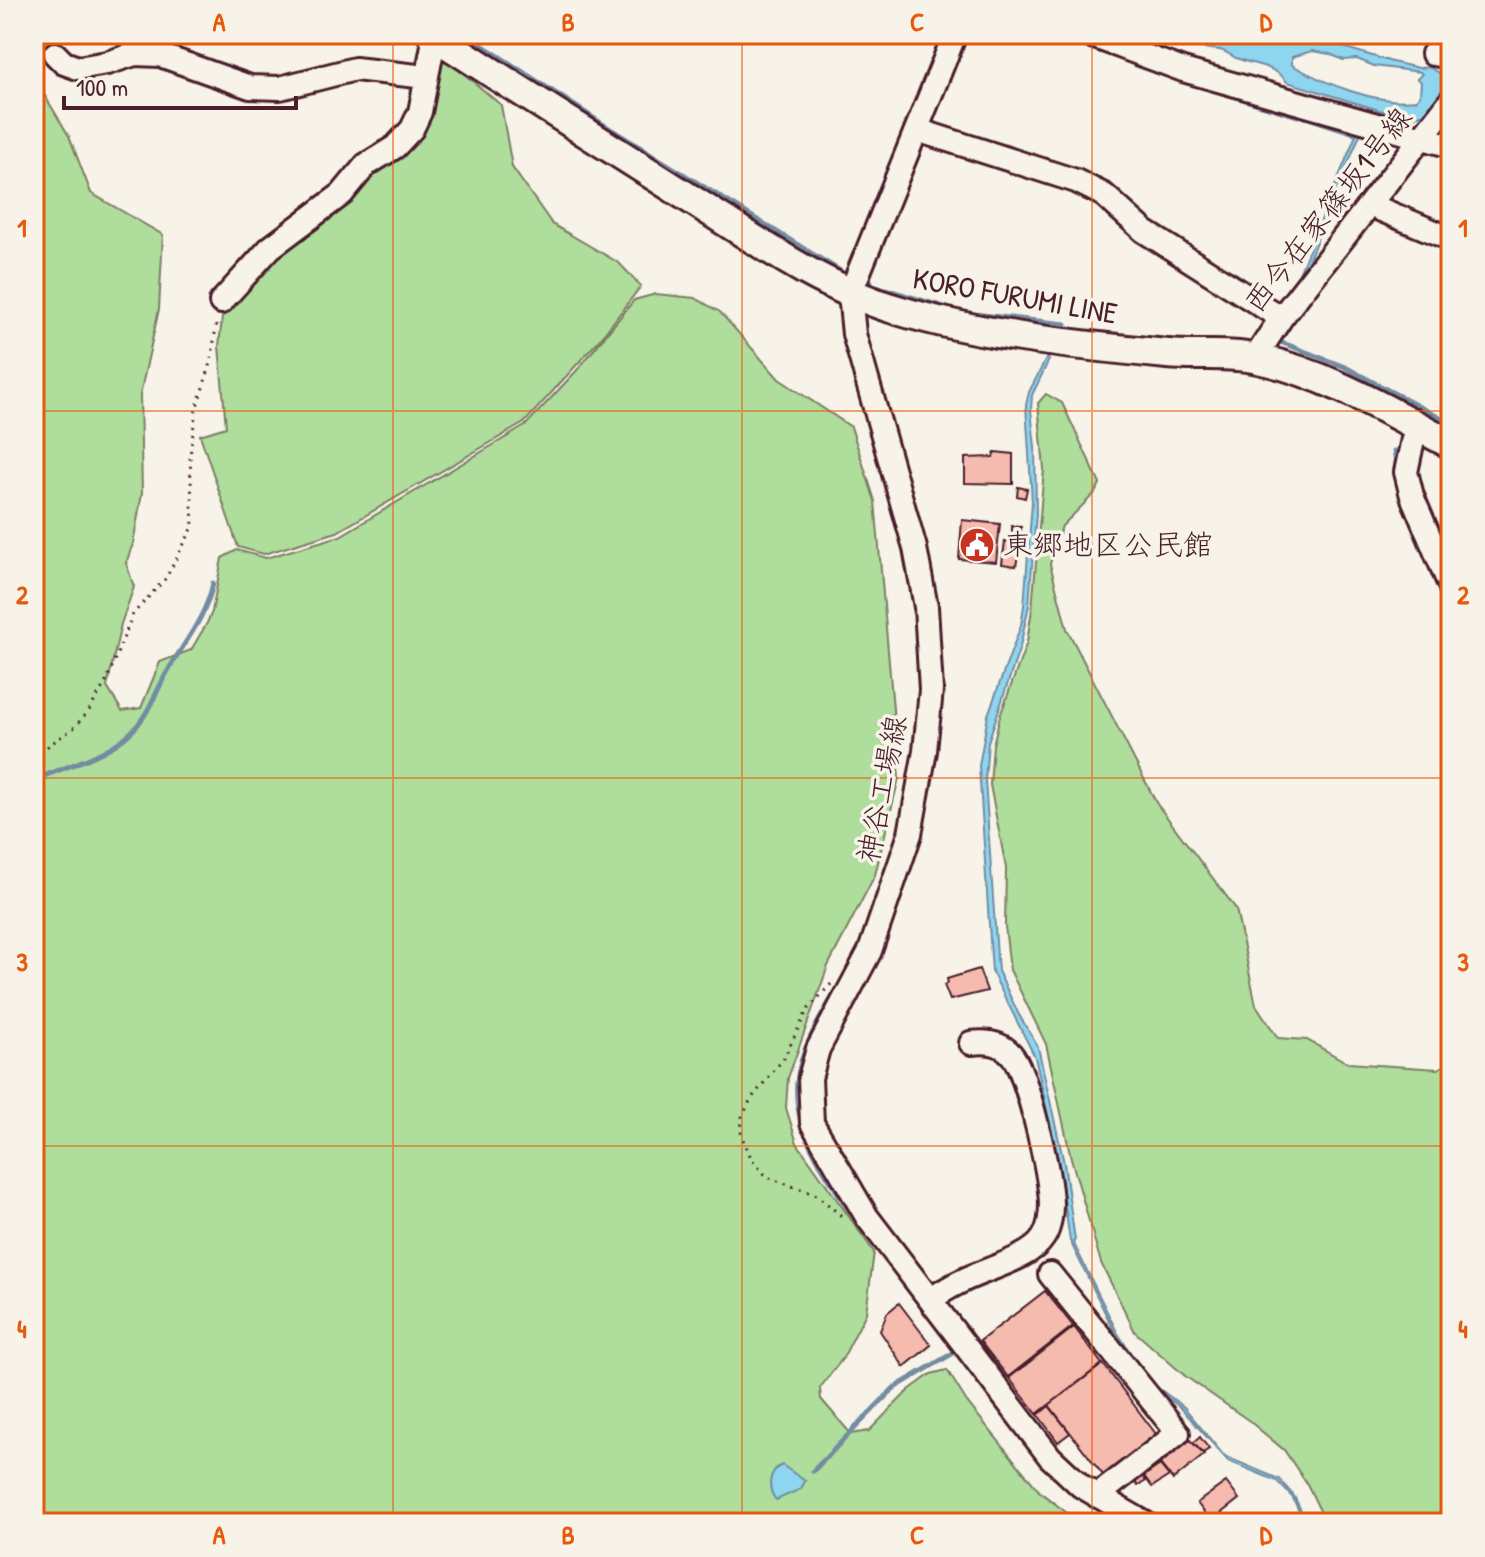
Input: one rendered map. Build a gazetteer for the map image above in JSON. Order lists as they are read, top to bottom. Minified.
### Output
{"streets":{"main road":["KORO FURUMI LINE"],"street":["西今在家篠坂1号線","神谷工場線"]},"crossings":[["西今在家篠坂1号線","KORO FURUMI LINE"],["KORO FURUMI LINE","神谷工場線"]],"places":{"public building":["東郷地区公民館"]},"scale_bar":"100 m","grid":{"columns":["A","B","C","D"],"rows":["1","2","3","4"]}}
